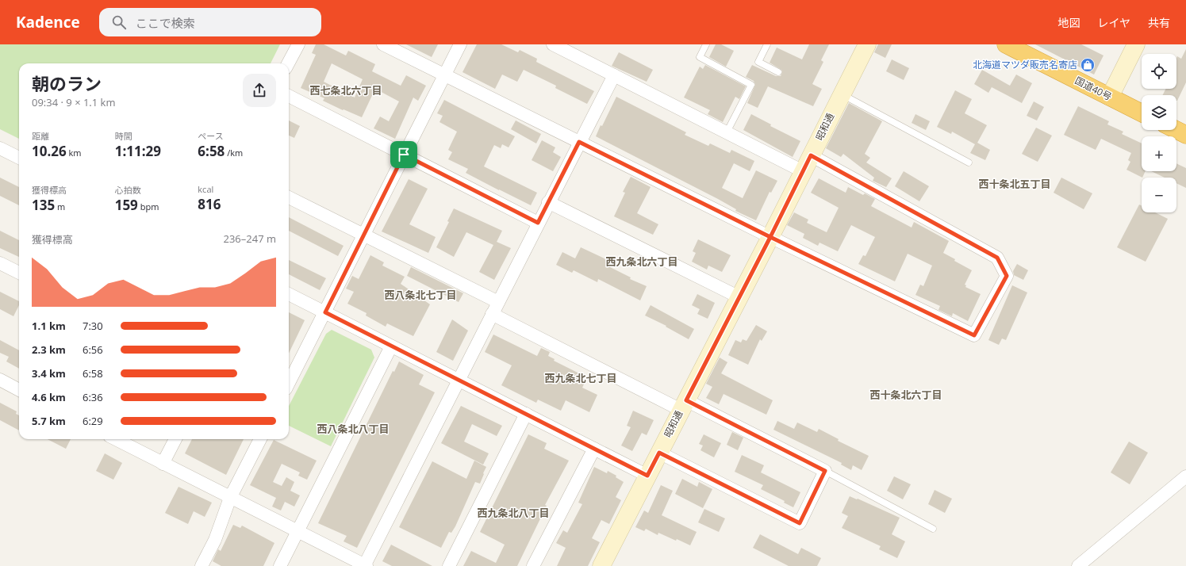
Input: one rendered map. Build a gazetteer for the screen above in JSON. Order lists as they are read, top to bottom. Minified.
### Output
{"streets":{"highway":["国道40号"],"street":["昭和通"]},"districts":["西七条北六丁目","西十条北五丁目","西九条北六丁目","西八条北七丁目","西九条北七丁目","西十条北六丁目","西八条北八丁目","西九条北八丁目"],"places":{"shop":["北海道マツダ販売名寄店"]},"page":{"header":"Kadence","search":"ここで検索","nav":["地図","レイヤ","共有"],"map_buttons":["+","−"],"heading":["朝のラン","09:34 · 9 × 1.1 km"],"stats":[["距離","10.26 km"],["時間","1:11:29"],["ペース","6:58 /km"],["獲得標高","135 m"],["心拍数","159 bpm"],["kcal","816"]],"chart":["獲得標高","236–247 m"],"list":[{"name":"1.1 km","note":"7:30"},{"name":"2.3 km","note":"6:56"},{"name":"3.4 km","note":"6:58"},{"name":"4.6 km","note":"6:36"},{"name":"5.7 km","note":"6:29"}]}}
